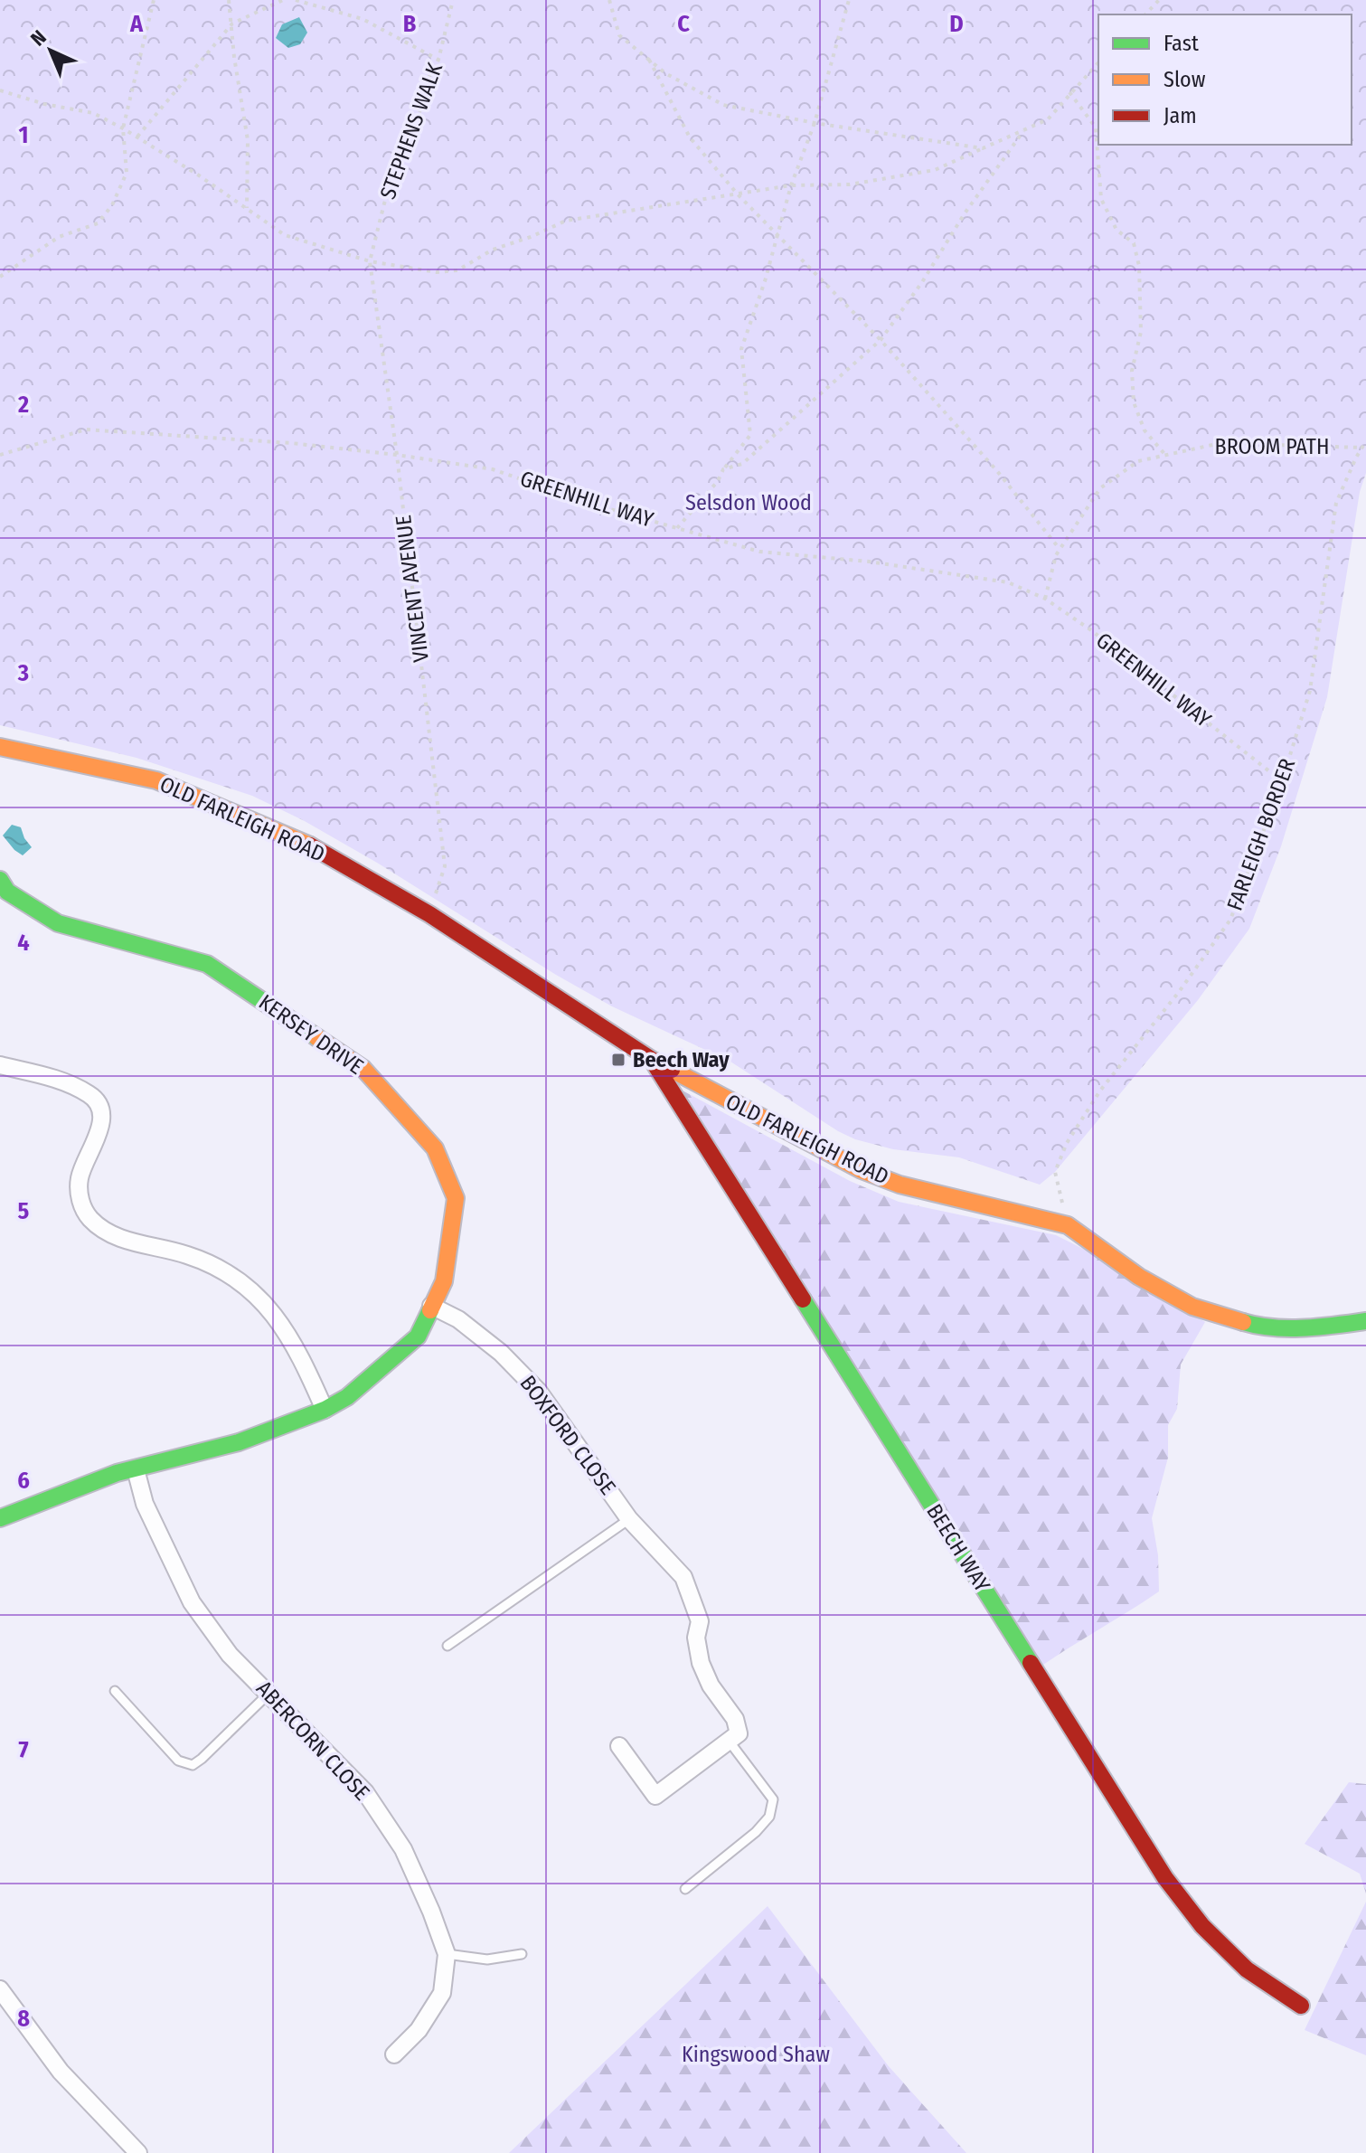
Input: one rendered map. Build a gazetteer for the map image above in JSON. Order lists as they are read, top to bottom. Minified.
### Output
{"streets":{"street":["OLD FARLEIGH ROAD","KERSEY DRIVE","BOXFORD CLOSE","BEECH WAY","ABERCORN CLOSE"],"path":["STEPHENS WALK","BROOM PATH","GREENHILL WAY","VINCENT AVENUE","FARLEIGH BORDER"]},"crossings":[["STEPHENS WALK","VINCENT AVENUE"],["BROOM PATH","GREENHILL WAY"],["BROOM PATH","FARLEIGH BORDER"],["GREENHILL WAY","VINCENT AVENUE"],["GREENHILL WAY","FARLEIGH BORDER"],["VINCENT AVENUE","OLD FARLEIGH ROAD"],["OLD FARLEIGH ROAD","FARLEIGH BORDER"],["OLD FARLEIGH ROAD","BEECH WAY"],["KERSEY DRIVE","BOXFORD CLOSE"],["KERSEY DRIVE","ABERCORN CLOSE"]],"parks":["Selsdon Wood","Kingswood Shaw"],"places":{"transit":["Beech Way"]},"legend":["Fast","Slow","Jam"],"north":"top left","grid":{"columns":["A","B","C","D"],"rows":["1","2","3","4","5","6","7","8"]}}
